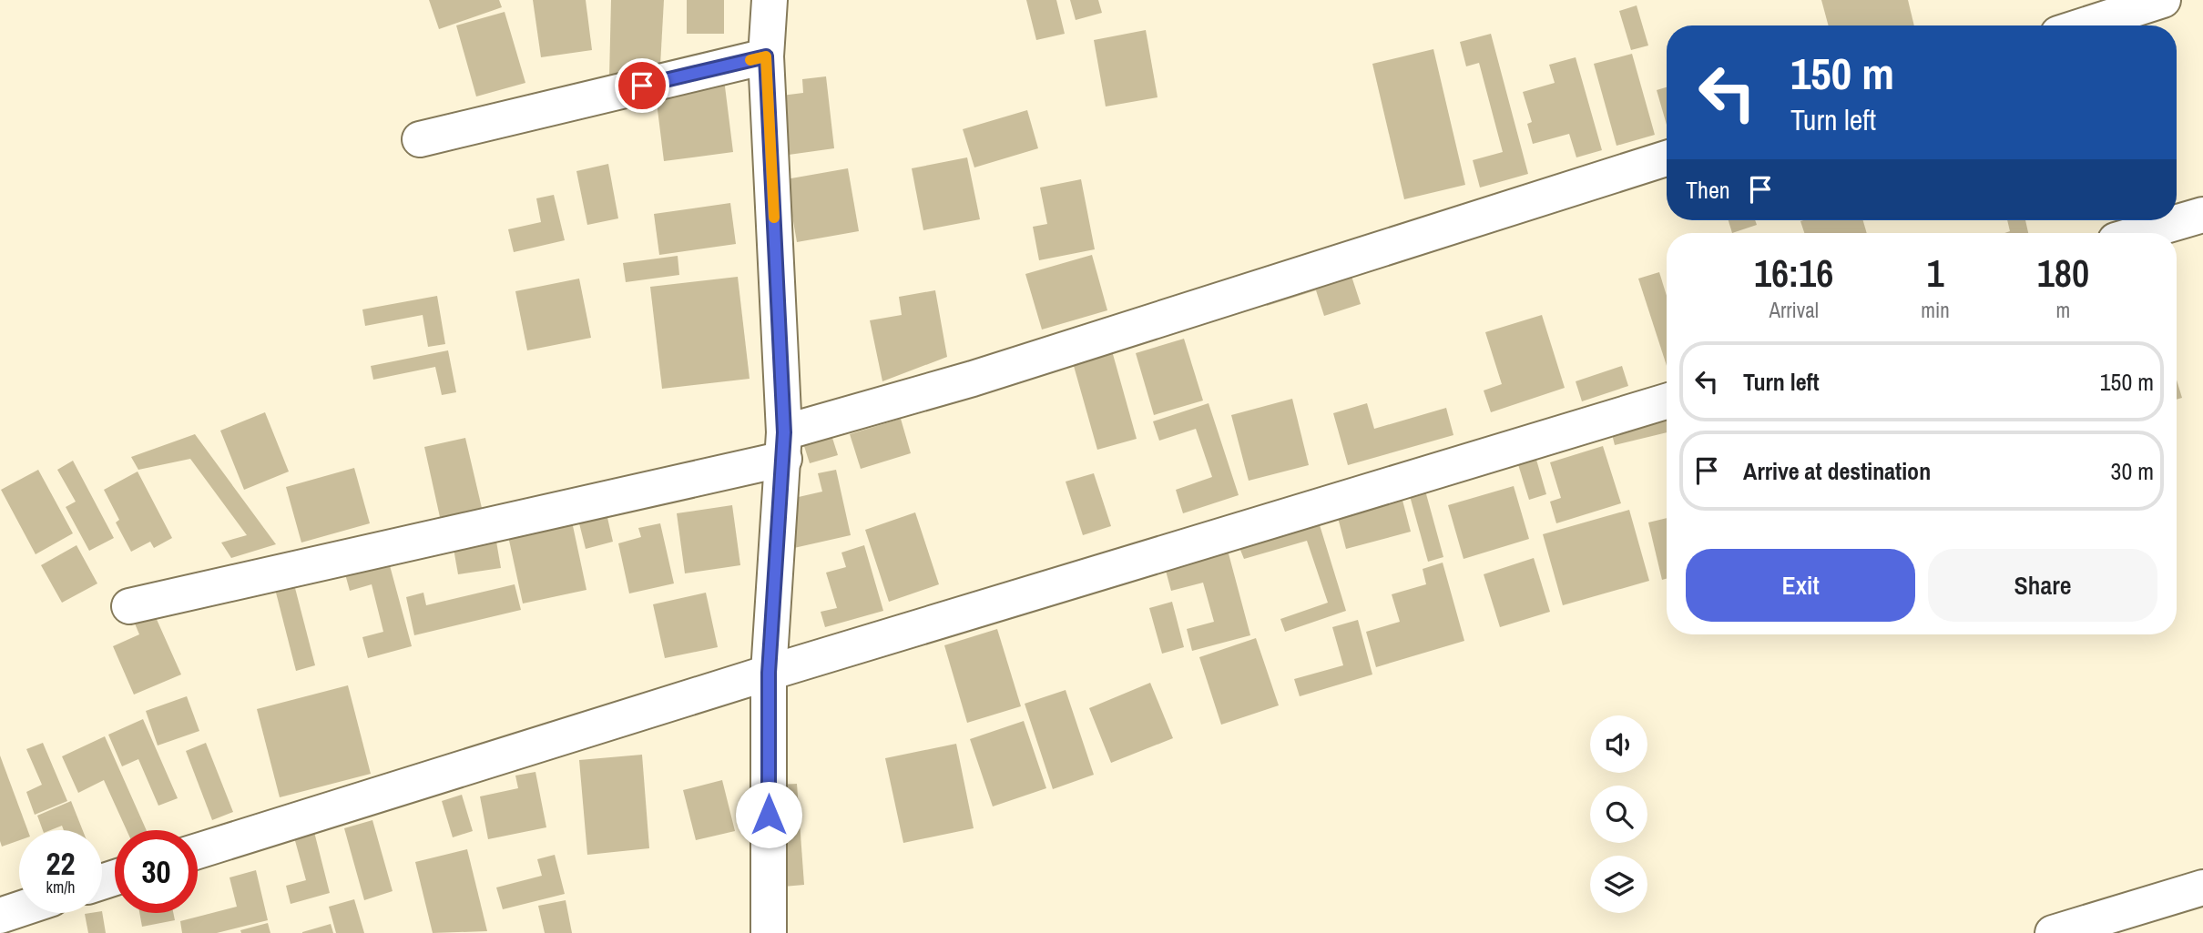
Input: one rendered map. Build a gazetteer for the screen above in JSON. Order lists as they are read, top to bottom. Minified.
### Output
{"page":{"turn":["150 m","Turn left"],"then":"Then","eta":["16:16","Arrival","1","min","180","m"],"list":[{"name":"Turn left","value":"150 m"},{"name":"Arrive at destination","value":"30 m"}],"buttons":["Exit","Share"],"speed":"22 km/h","limit":"30"}}
